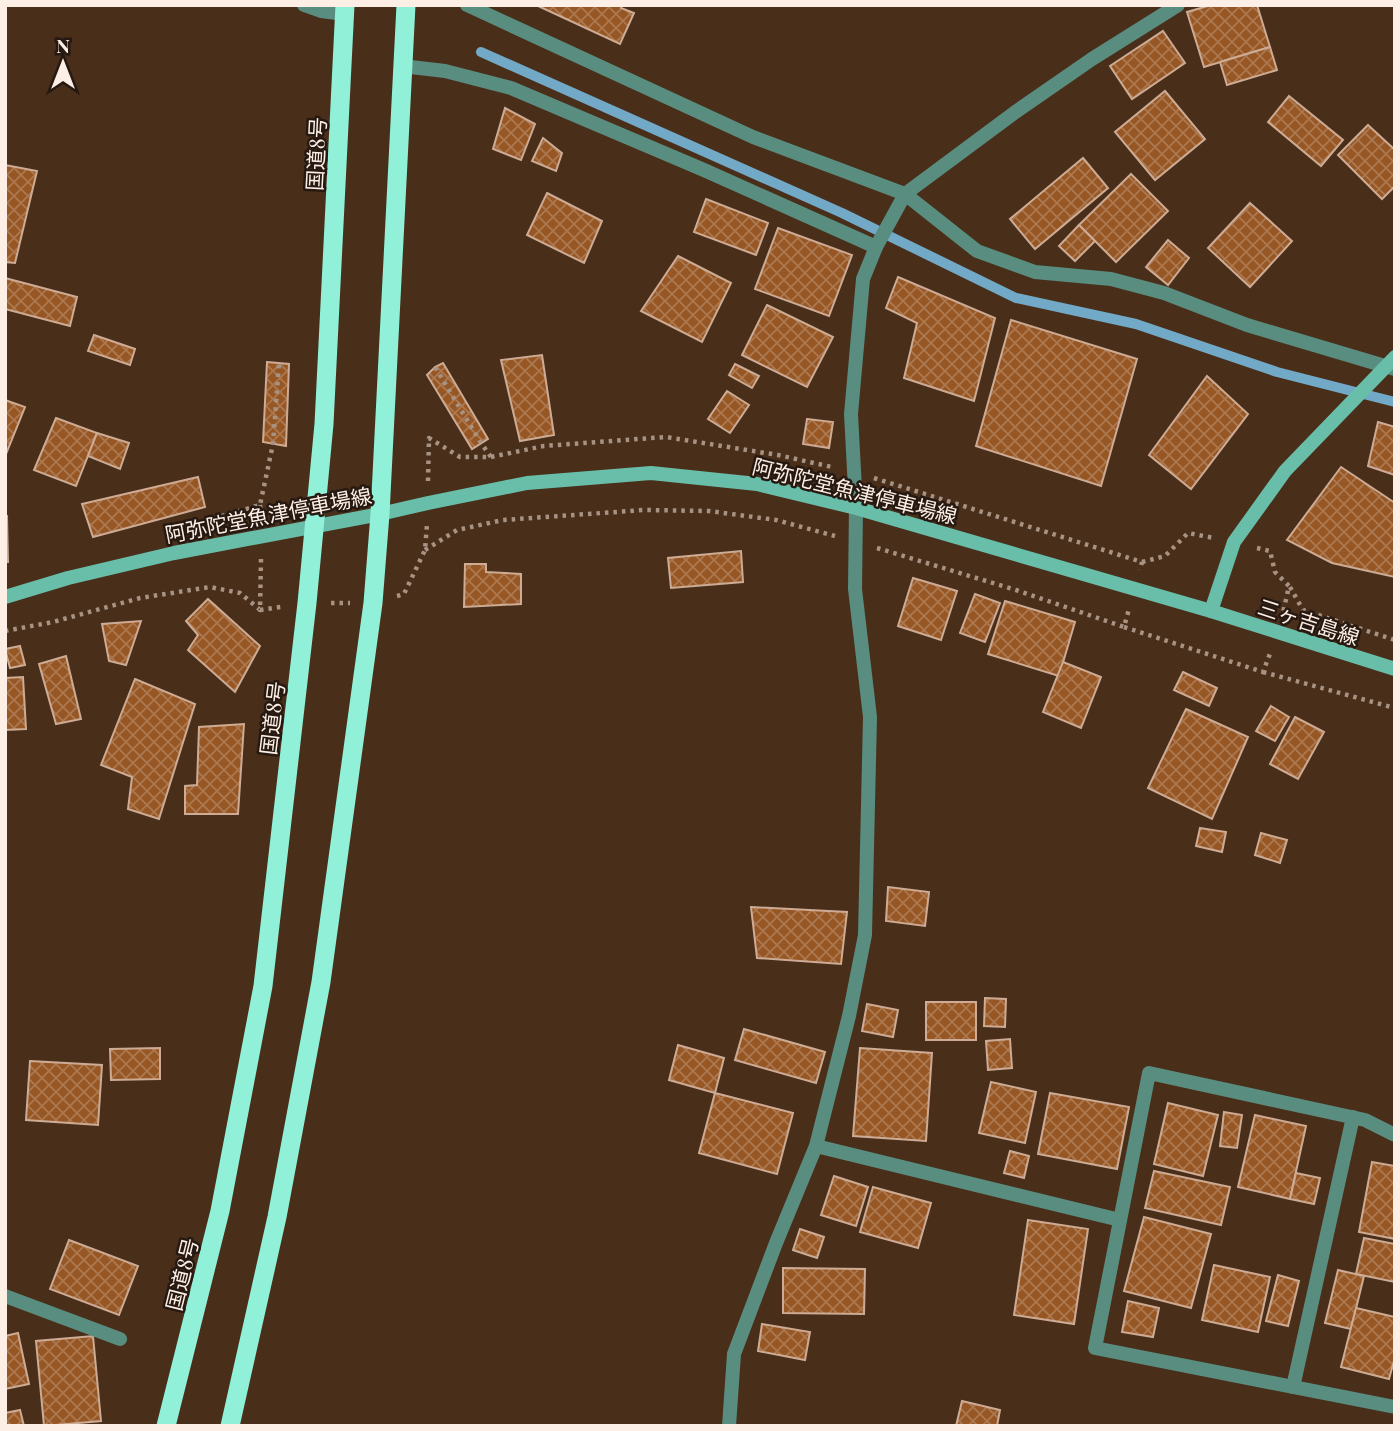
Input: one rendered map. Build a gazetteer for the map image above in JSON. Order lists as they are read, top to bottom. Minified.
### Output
{"streets":{"highway":["国道8号"],"main road":["阿弥陀堂魚津停車場線","三ヶ吉島線"]},"crossings":[["国道8号","阿弥陀堂魚津停車場線"],["阿弥陀堂魚津停車場線","三ヶ吉島線"]],"north":"top"}
